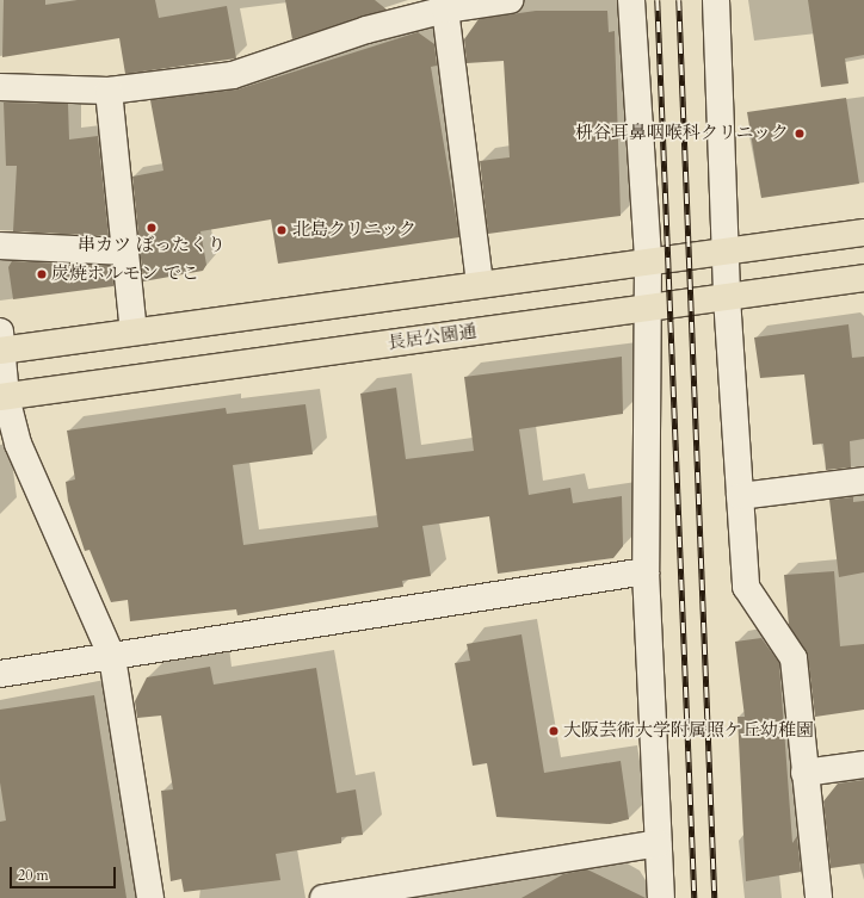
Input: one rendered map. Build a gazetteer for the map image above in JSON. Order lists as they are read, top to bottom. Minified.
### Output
{"streets":{"highway":["長居公園通"]},"places":["枡谷耳鼻咽喉科クリニック","串カツ ぼったくり","北島クリニック","炭焼ホルモン でこ","大阪芸術大学附属照ケ丘幼稚園"],"scale_bar":"20 m"}
